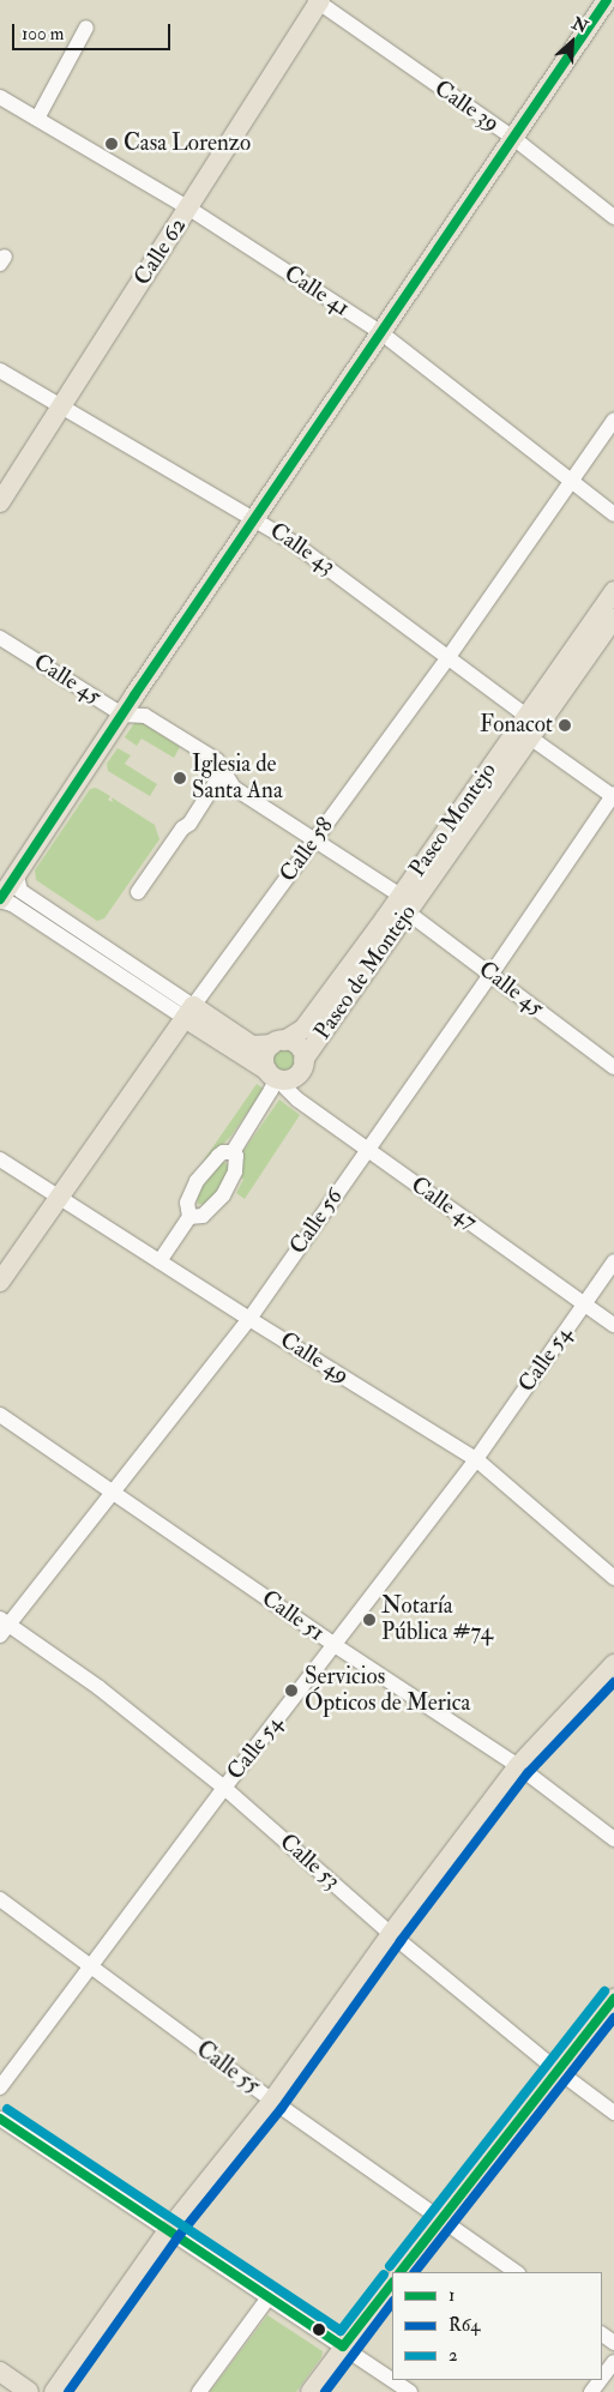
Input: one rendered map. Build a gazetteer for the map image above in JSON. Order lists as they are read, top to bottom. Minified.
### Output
{"streets":{"main road":["Calle 62","Paseo Montejo","Calle 58","Paseo de Montejo","Calle 47"],"street":["Calle 39","Calle 41","Calle 43","Calle 45","Calle 56","Calle 49","Calle 54","Calle 51","Calle 53","Calle 55"]},"crossings":[["Calle 39","Calle 62"],["Calle 62","Calle 41"],["Calle 62","Calle 43"],["Calle 41","Calle 58"],["Calle 43","Paseo Montejo"],["Calle 43","Calle 58"],["Calle 45","Paseo Montejo"],["Calle 45","Calle 58"],["Calle 45","Paseo de Montejo"],["Calle 45","Calle 56"],["Paseo Montejo","Paseo de Montejo"],["Paseo Montejo","Calle 47"],["Calle 58","Calle 47"],["Calle 58","Calle 49"],["Paseo de Montejo","Calle 47"],["Calle 47","Calle 56"],["Calle 47","Calle 54"],["Calle 56","Calle 49"],["Calle 56","Calle 51"],["Calle 56","Calle 53"],["Calle 49","Calle 54"],["Calle 54","Calle 51"],["Calle 54","Calle 53"],["Calle 54","Calle 55"]],"places":["Casa Lorenzo","Fonacot","Iglesia de Santa Ana","Notaría Pública #74","Servicios Ópticos de Merica"],"lines":["transit line 1","transit line R64","transit line 2"],"legend":["1","R64","2"],"scale_bar":"100 m","north":"top right"}
